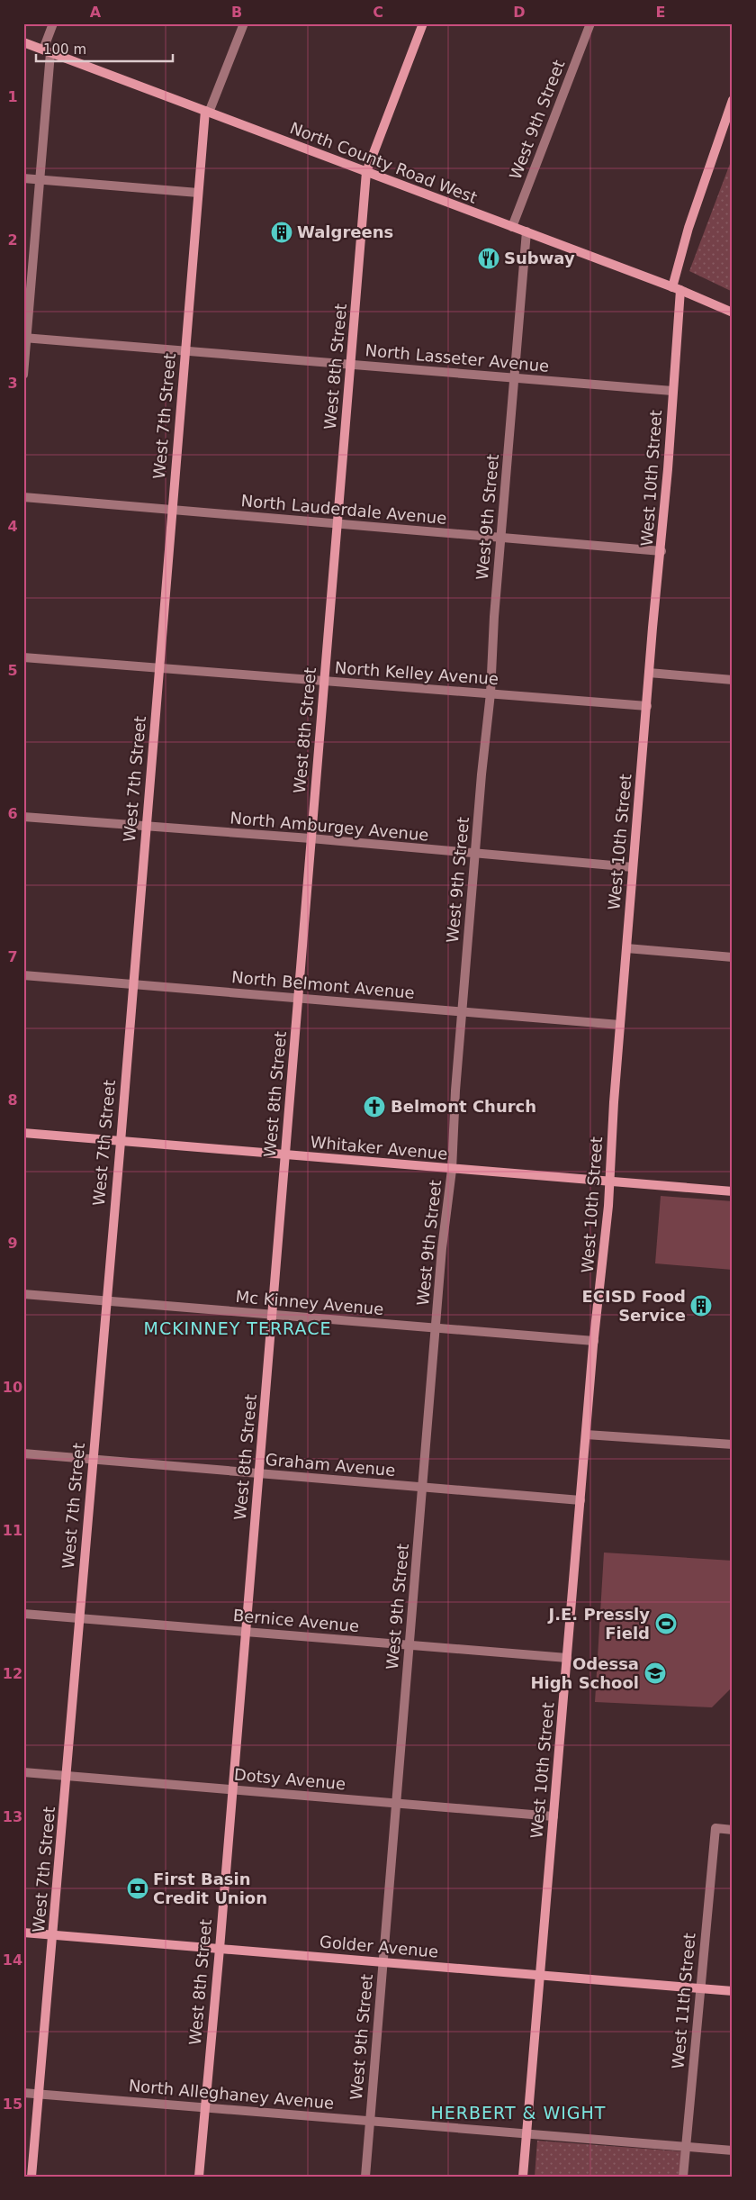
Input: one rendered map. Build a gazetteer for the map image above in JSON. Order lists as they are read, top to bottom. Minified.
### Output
{"streets":{"street":["West 9th Street","North County Road West","North Lasseter Avenue","West 8th Street","West 7th Street","West 10th Street","North Lauderdale Avenue","North Kelley Avenue","North Amburgey Avenue","North Belmont Avenue","Whitaker Avenue","Mc Kinney Avenue","Graham Avenue","Bernice Avenue","Dotsy Avenue","Golder Avenue","West 11th Street","North Alleghaney Avenue"]},"crossings":[["West 9th Street","North County Road West"],["West 9th Street","North Lasseter Avenue"],["West 9th Street","North Lauderdale Avenue"],["West 9th Street","North Kelley Avenue"],["West 9th Street","North Amburgey Avenue"],["West 9th Street","North Belmont Avenue"],["West 9th Street","Whitaker Avenue"],["West 9th Street","Mc Kinney Avenue"],["West 9th Street","Graham Avenue"],["West 9th Street","Bernice Avenue"],["West 9th Street","Dotsy Avenue"],["West 9th Street","Golder Avenue"],["West 9th Street","North Alleghaney Avenue"],["North County Road West","West 8th Street"],["North County Road West","West 7th Street"],["North County Road West","West 10th Street"],["North Lasseter Avenue","West 8th Street"],["North Lasseter Avenue","West 7th Street"],["North Lasseter Avenue","West 10th Street"],["West 8th Street","North Lauderdale Avenue"],["West 8th Street","North Kelley Avenue"],["West 8th Street","North Amburgey Avenue"],["West 8th Street","North Belmont Avenue"],["West 8th Street","Whitaker Avenue"],["West 8th Street","Mc Kinney Avenue"],["West 8th Street","Graham Avenue"],["West 8th Street","Bernice Avenue"],["West 8th Street","Dotsy Avenue"],["West 8th Street","Golder Avenue"],["West 8th Street","North Alleghaney Avenue"],["West 7th Street","North Lauderdale Avenue"],["West 7th Street","North Kelley Avenue"],["West 7th Street","North Amburgey Avenue"],["West 7th Street","North Belmont Avenue"],["West 7th Street","Whitaker Avenue"],["West 7th Street","Mc Kinney Avenue"],["West 7th Street","Graham Avenue"],["West 7th Street","Bernice Avenue"],["West 7th Street","Dotsy Avenue"],["West 7th Street","Golder Avenue"],["West 7th Street","North Alleghaney Avenue"],["West 10th Street","North Lauderdale Avenue"],["West 10th Street","North Kelley Avenue"],["West 10th Street","North Amburgey Avenue"],["West 10th Street","North Belmont Avenue"],["West 10th Street","Whitaker Avenue"],["West 10th Street","Mc Kinney Avenue"],["West 10th Street","Graham Avenue"],["West 10th Street","Bernice Avenue"],["West 10th Street","Dotsy Avenue"],["West 10th Street","Golder Avenue"],["West 10th Street","North Alleghaney Avenue"],["Golder Avenue","West 11th Street"],["West 11th Street","North Alleghaney Avenue"]],"districts":["MCKINNEY TERRACE","HERBERT & WIGHT"],"places":{"building":["Walgreens","ECISD Food Service"],"restaurant":["Subway"],"church":["Belmont Church"],"sports":["J.E. Pressly Field"],"school or university":["Odessa High School"],"bank":["First Basin Credit Union"]},"scale_bar":"100 m","grid":{"columns":["A","B","C","D","E"],"rows":["1","2","3","4","5","6","7","8","9","10","11","12","13","14","15"]}}
